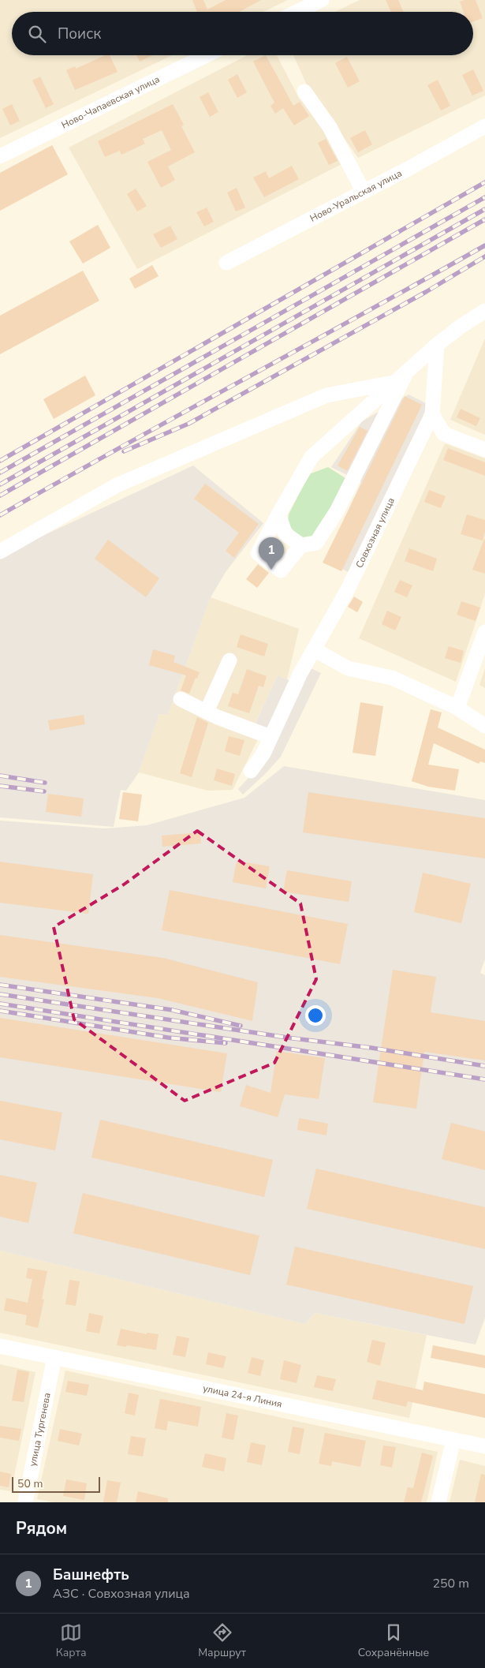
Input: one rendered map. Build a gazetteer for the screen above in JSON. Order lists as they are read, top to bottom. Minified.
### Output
{"streets":{"street":["Ново-Чапаевская улица","Ново-Уральская улица","Совхозная улица","улица 24-я Линия","улица Тургенева"]},"crossings":[["улица 24-я Линия","улица Тургенева"]],"scale_bar":"50 m","page":{"search":"Поиск","pins":"1","scale":"50 m","heading":"Рядом","list":[{"mark":"1","name":"Башнефть","note":"АЗС · Совхозная улица","value":"250 m"}],"nav":["Карта","Маршрут","Сохранённые"]}}
